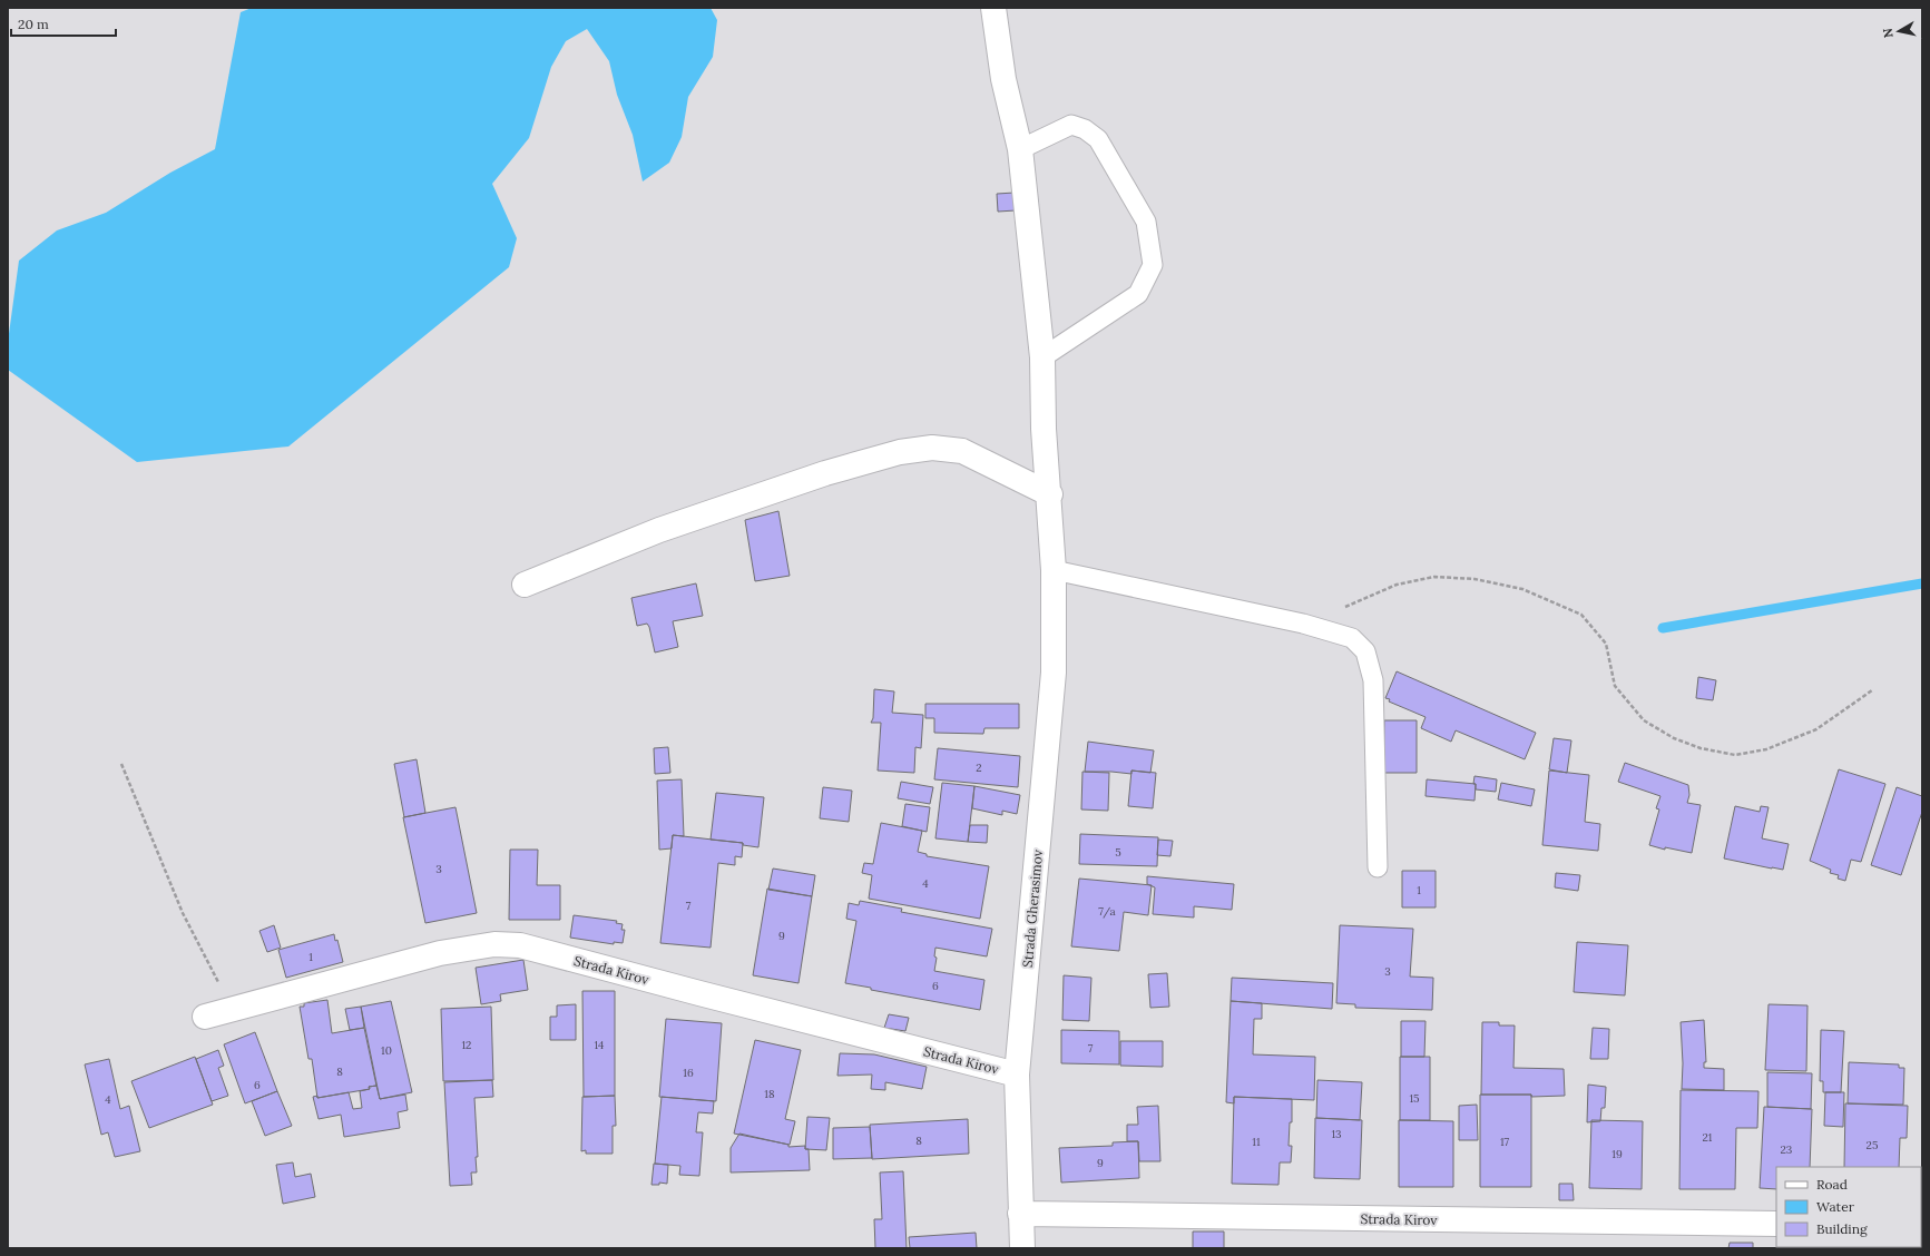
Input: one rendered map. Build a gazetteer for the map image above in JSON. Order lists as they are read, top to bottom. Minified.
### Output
{"streets":{"street":["Strada Gherasimov","Strada Kirov"]},"crossings":[["Strada Gherasimov","Strada Kirov"]],"house_numbers":["2","5","3","4","1","7","7/a","9","1","3","6","12","14","7","10","8","16","6","18","15","4","13","21","8","11","17","25","23","19","9"],"legend":["Road","Water","Building"],"scale_bar":"20 m","north":"left"}
